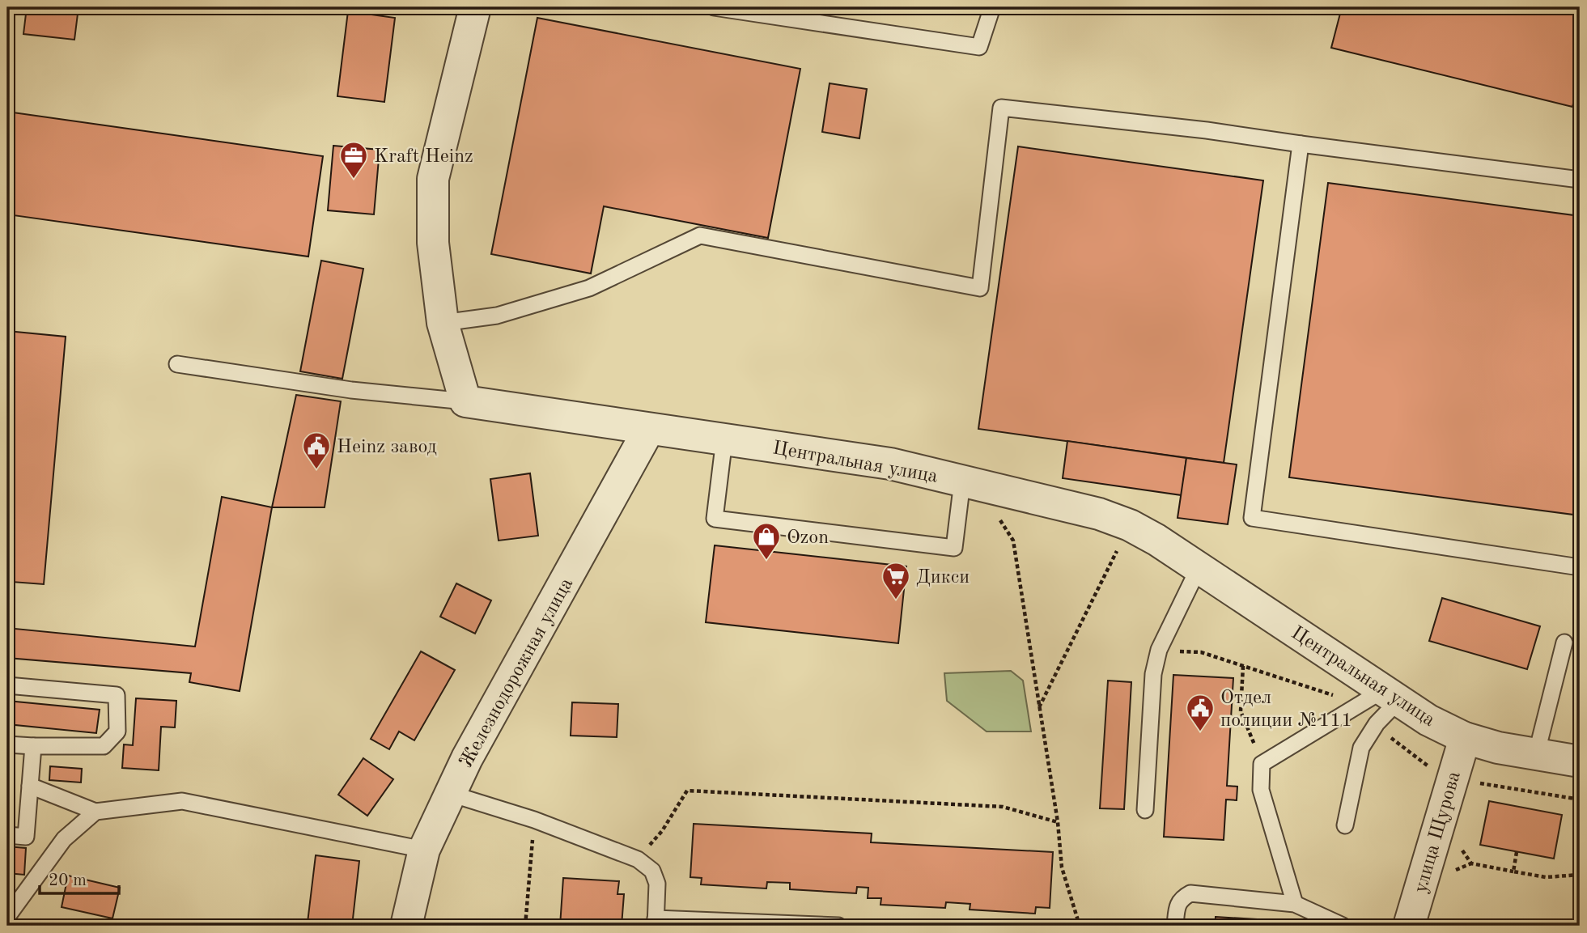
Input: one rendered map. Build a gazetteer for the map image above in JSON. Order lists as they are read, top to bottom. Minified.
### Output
{"streets":{"street":["Центральная улица","Железнодорожная улица","улица Щурова"]},"crossings":[["Центральная улица","Железнодорожная улица"],["Центральная улица","улица Щурова"]],"places":{"office":["Kraft Heinz"],"public building":["Heinz завод","Отдел полиции №111"],"shop":["Ozon"],"supermarket":["Дикси"]},"scale_bar":"20 m"}
